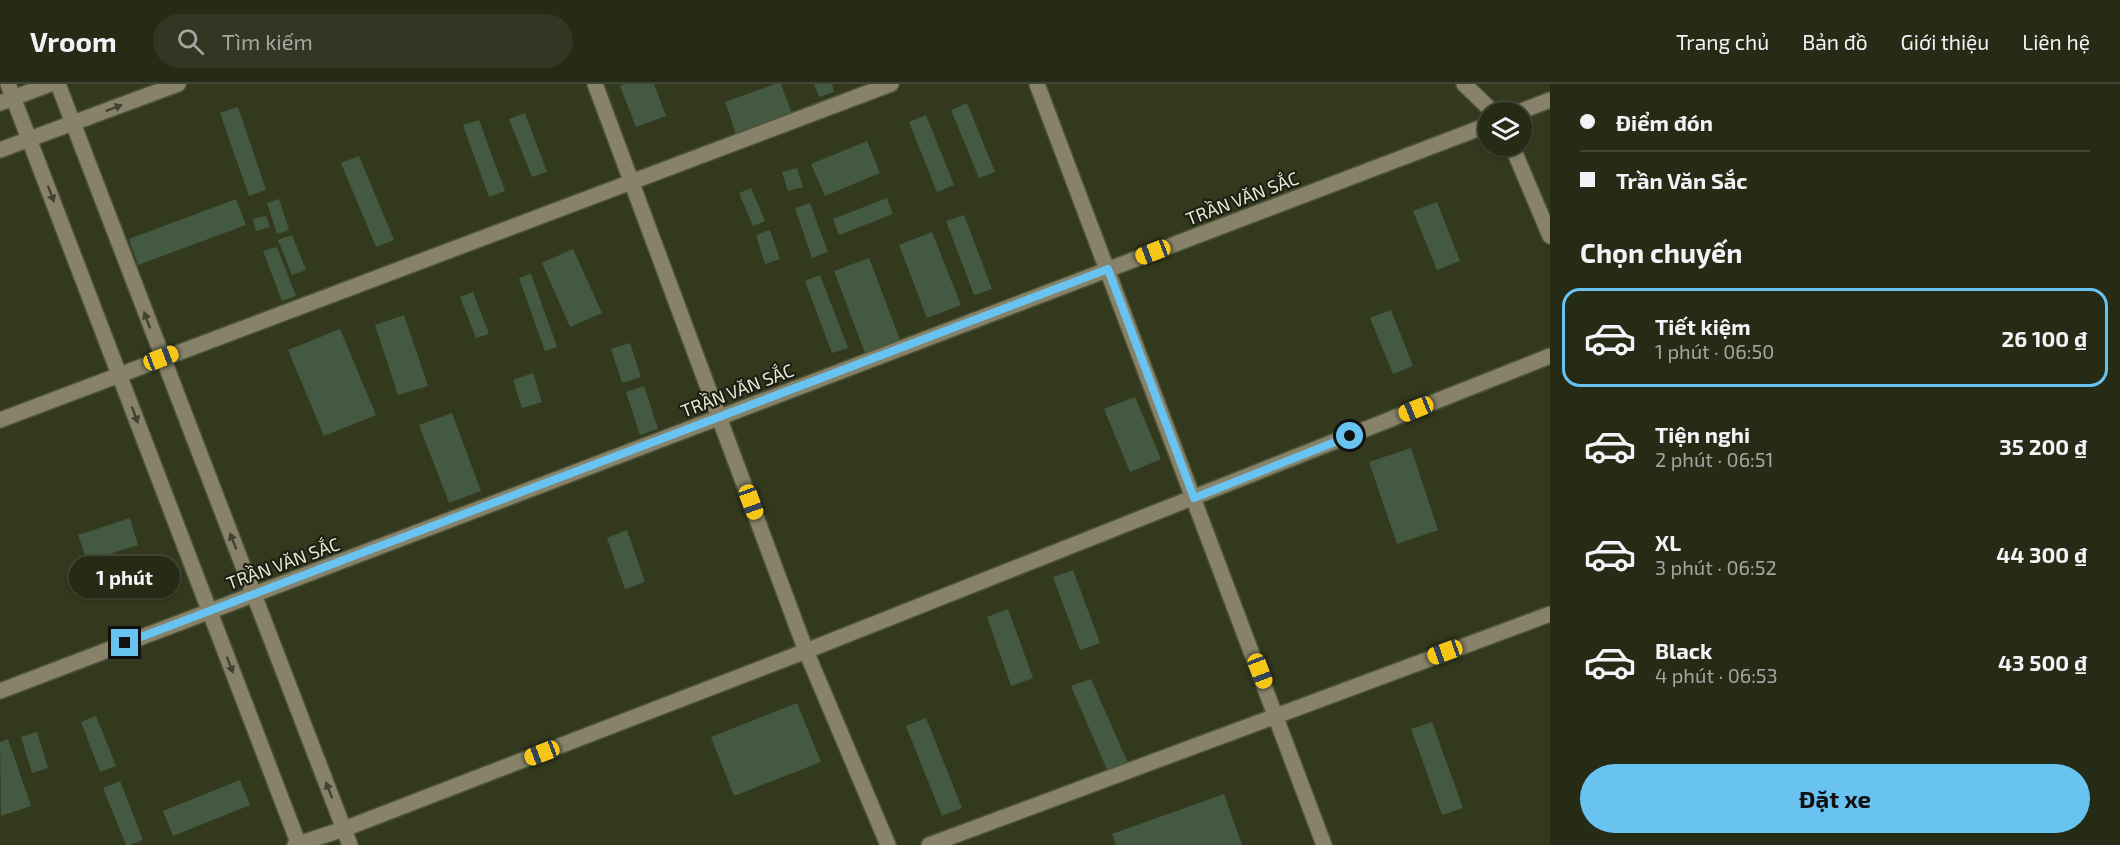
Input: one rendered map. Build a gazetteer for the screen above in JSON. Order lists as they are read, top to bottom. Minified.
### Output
{"streets":{"street":["TRẦN VĂN SẮC"]},"page":{"header":"Vroom","search":"Tìm kiếm","nav":["Trang chủ","Bản đồ","Giới thiệu","Liên hệ"],"banner":["Điểm đón","Trần Văn Sắc"],"heading":"Chọn chuyến","list":[{"name":"Tiết kiệm","note":"1 phút · 06:50","value":"26 100 ₫"},{"name":"Tiện nghi","note":"2 phút · 06:51","value":"35 200 ₫"},{"name":"XL","note":"3 phút · 06:52","value":"44 300 ₫"},{"name":"Black","note":"4 phút · 06:53","value":"43 500 ₫"}],"bubble":"1 phút","buttons":"Đặt xe"}}
